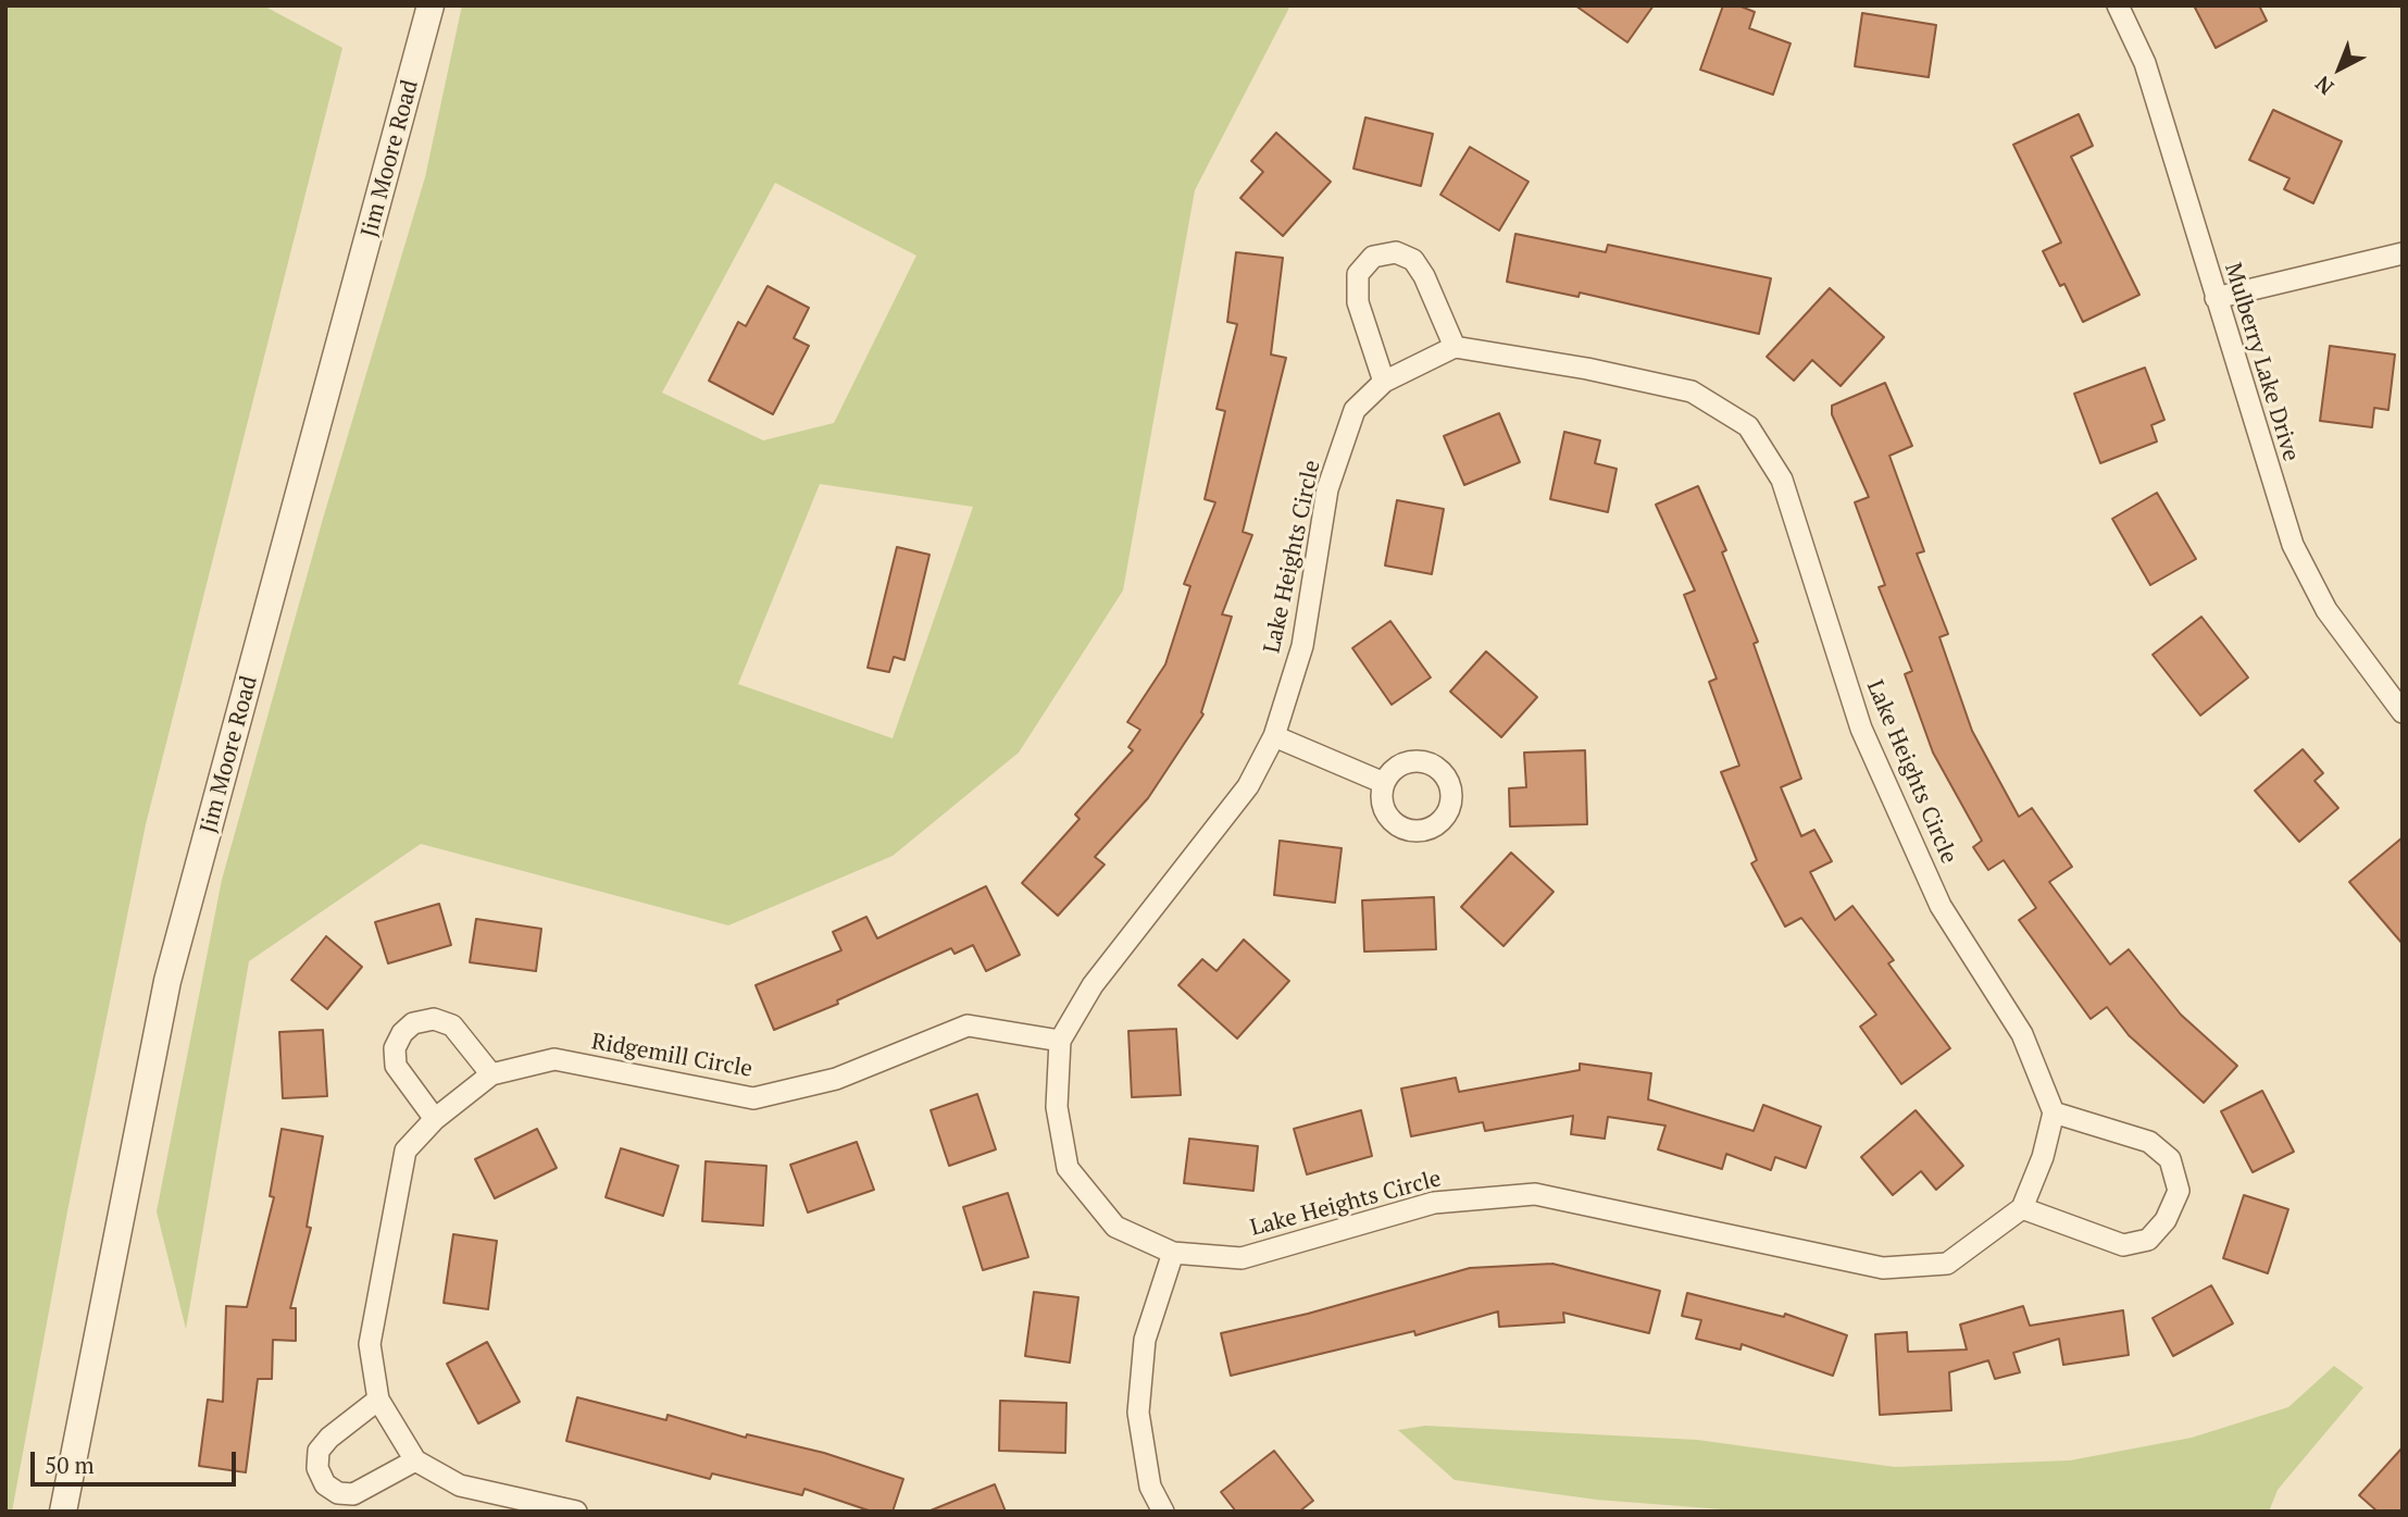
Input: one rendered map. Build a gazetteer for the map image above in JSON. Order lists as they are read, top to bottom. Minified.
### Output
{"streets":{"street":["Jim Moore Road","Mulberry Lake Drive","Lake Heights Circle","Ridgemill Circle"]},"crossings":[["Lake Heights Circle","Ridgemill Circle"]],"scale_bar":"50 m","north":"bottom left"}
